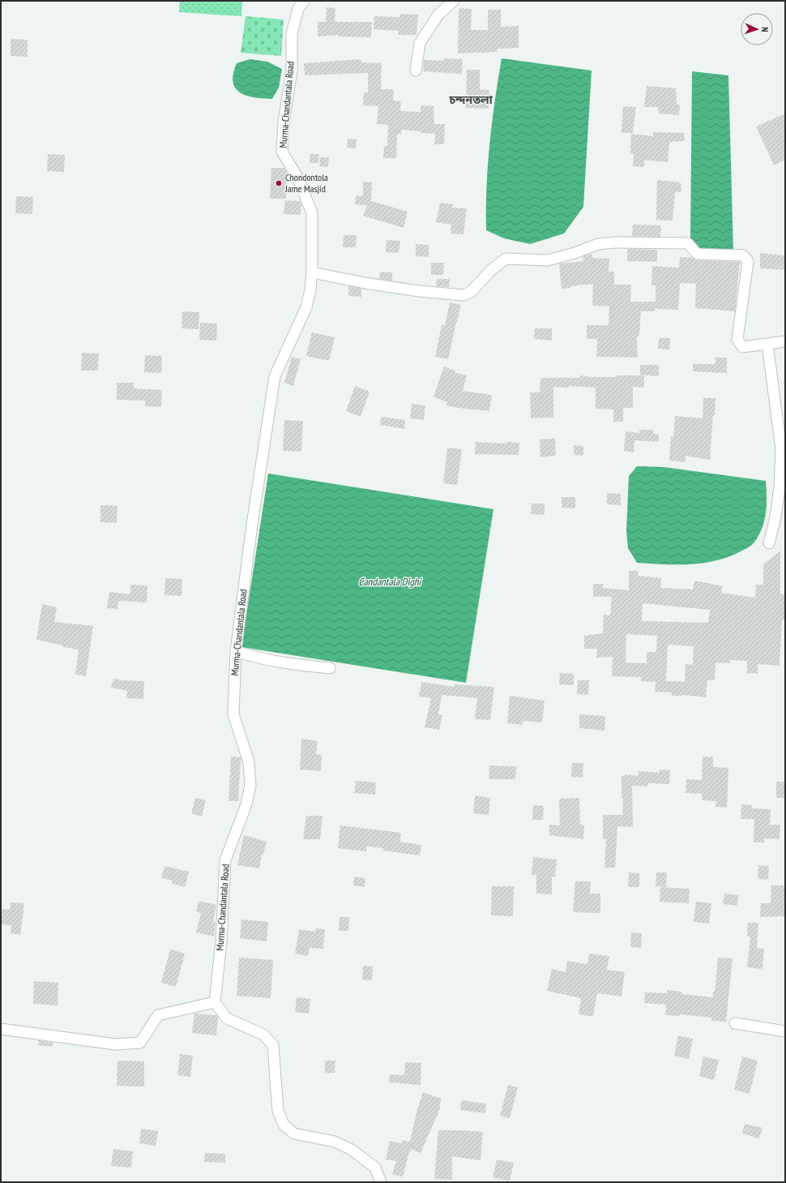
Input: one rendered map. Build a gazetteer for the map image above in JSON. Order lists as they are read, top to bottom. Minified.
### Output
{"streets":{"street":["Murma-Chandantala Road"]},"districts":["চন্দনতলা"],"water":["Candantala Dighi"],"places":["Chondontola Jame Masjid"],"north":"right"}
